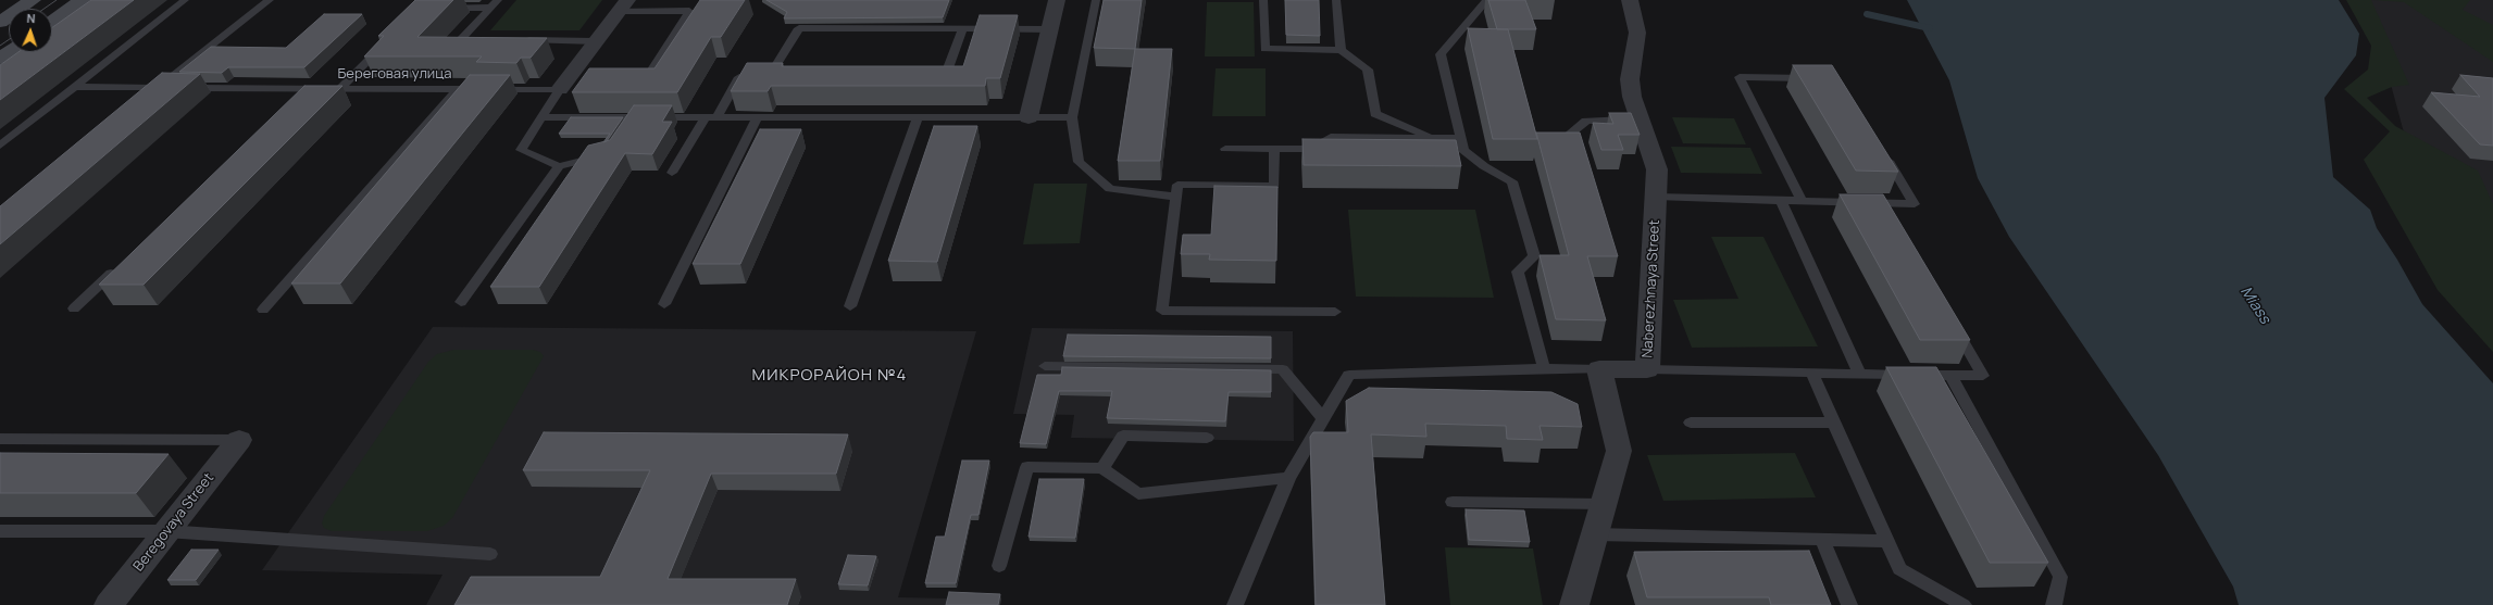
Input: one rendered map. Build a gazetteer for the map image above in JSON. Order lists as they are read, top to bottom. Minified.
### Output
{"streets":{"street":["Naberezhnaya Street","Beregovaya Street"],"lane":["Береговая улица"]},"districts":["МИКРОРАЙОН №4"],"water":["Miass"],"north":"top"}
